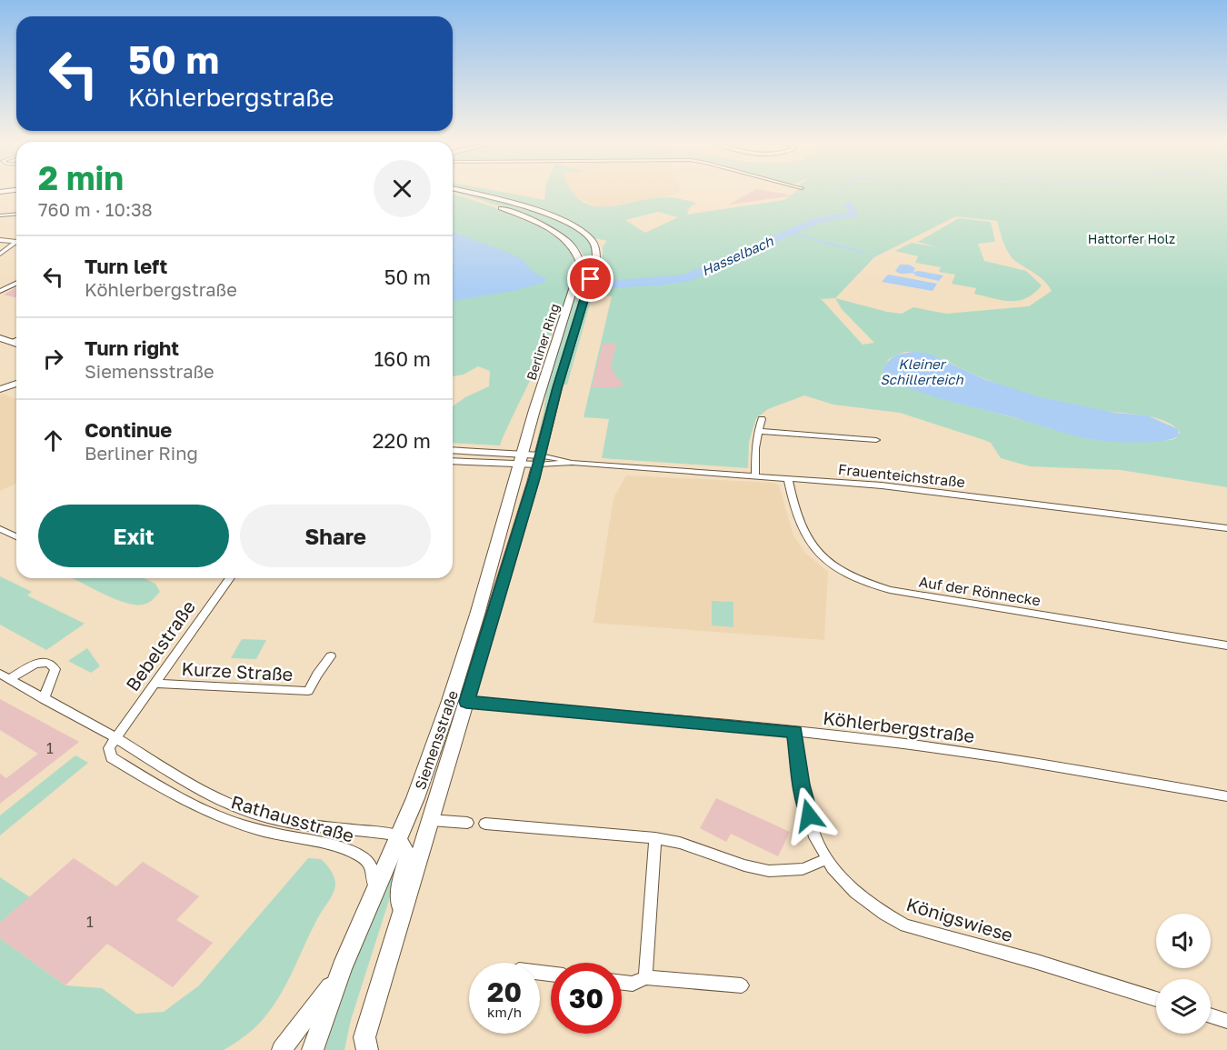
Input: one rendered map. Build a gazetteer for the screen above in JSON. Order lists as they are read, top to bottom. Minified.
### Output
{"streets":{"main road":["Berliner Ring","Siemensstraße"],"street":["Frauenteichstraße","Auf der Rönnecke","Bebelstraße","Kurze Straße","Köhlerbergstraße","Rathausstraße","Königswiese"]},"crossings":[["Berliner Ring","Frauenteichstraße"],["Berliner Ring","Siemensstraße"],["Frauenteichstraße","Auf der Rönnecke"],["Frauenteichstraße","Siemensstraße"],["Bebelstraße","Kurze Straße"],["Bebelstraße","Rathausstraße"],["Köhlerbergstraße","Siemensstraße"],["Köhlerbergstraße","Königswiese"],["Siemensstraße","Rathausstraße"]],"water":["Hasselbach","Kleiner Schillerteich"],"parks":["Hattorfer Holz"],"house_numbers":["1","1"],"page":{"turn":["50 m","Köhlerbergstraße"],"heading":["2 min","760 m · 10:38"],"list":[{"name":"Turn left","note":"Köhlerbergstraße","value":"50 m"},{"name":"Turn right","note":"Siemensstraße","value":"160 m"},{"name":"Continue","note":"Berliner Ring","value":"220 m"}],"buttons":["Exit","Share"],"speed":"20 km/h","limit":"30"}}
